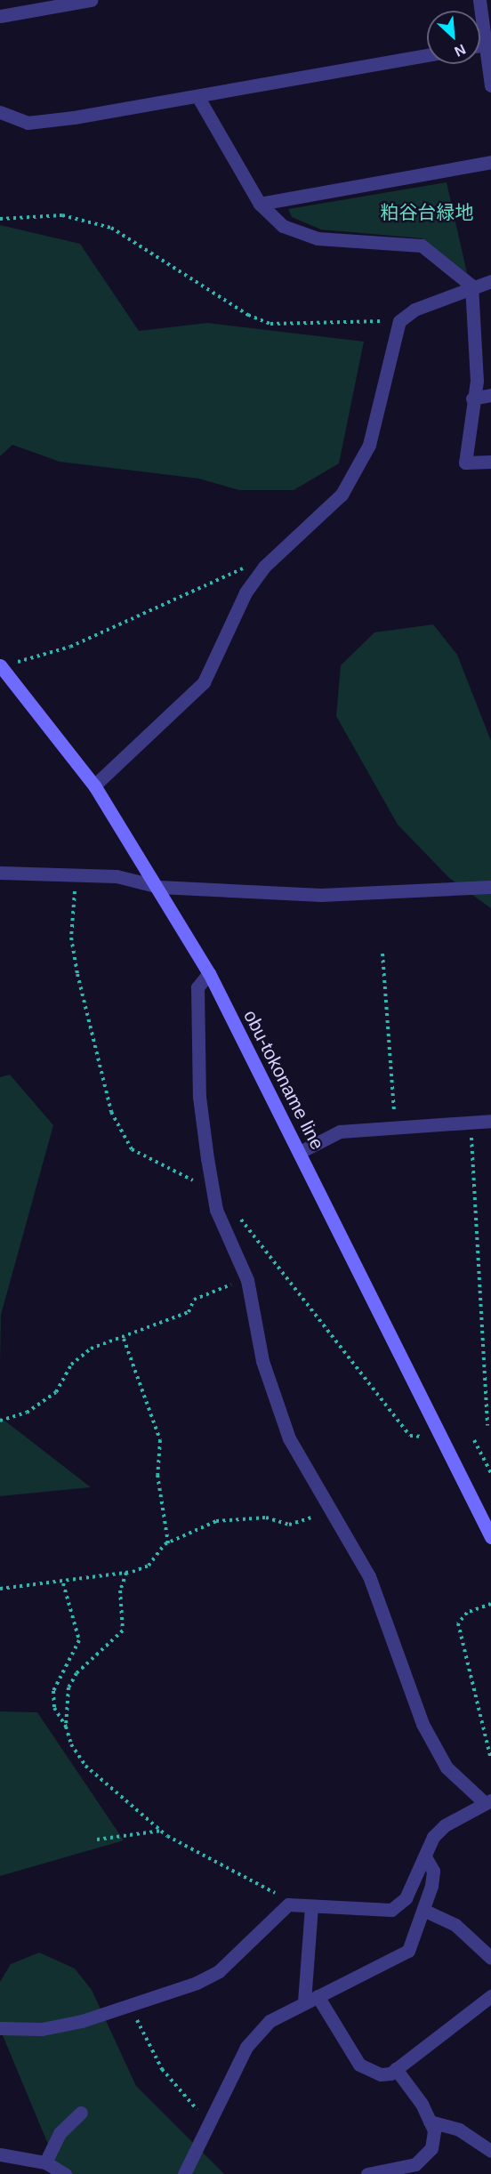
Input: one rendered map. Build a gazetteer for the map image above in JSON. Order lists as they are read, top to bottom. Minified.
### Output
{"streets":{"main road":["obu-tokoname line"]},"parks":["粕谷台緑地"],"north":"bottom right"}
